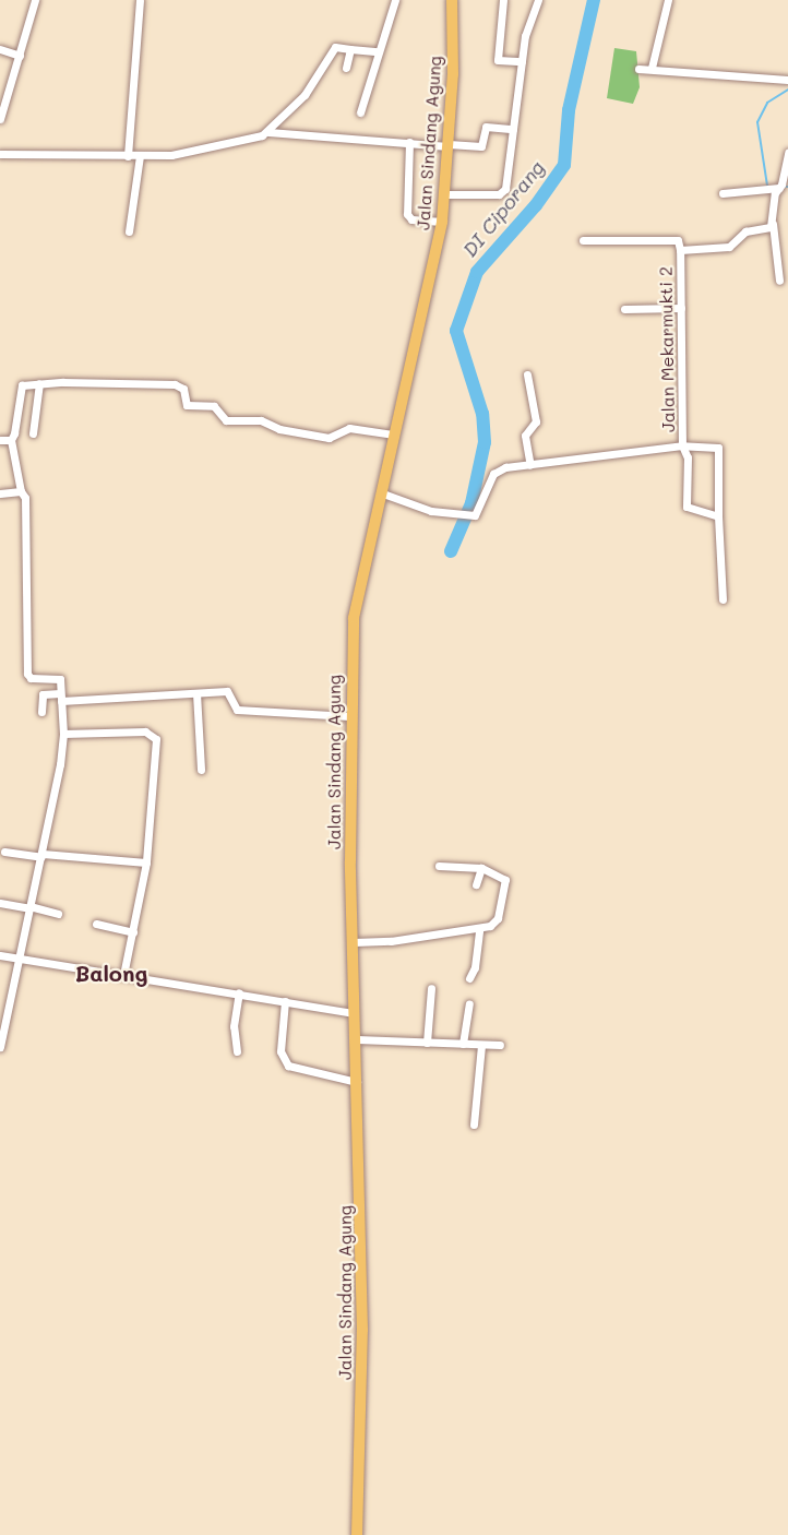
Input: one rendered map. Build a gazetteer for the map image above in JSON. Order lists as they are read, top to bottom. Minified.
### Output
{"streets":{"main road":["Jalan Sindang Agung"],"street":["Jalan Mekarmukti 2"]},"crossings":[["Jalan Sindang Agung","Jalan Mekarmukti 2"]],"districts":["Balong"],"water":["DI Ciporang"]}
